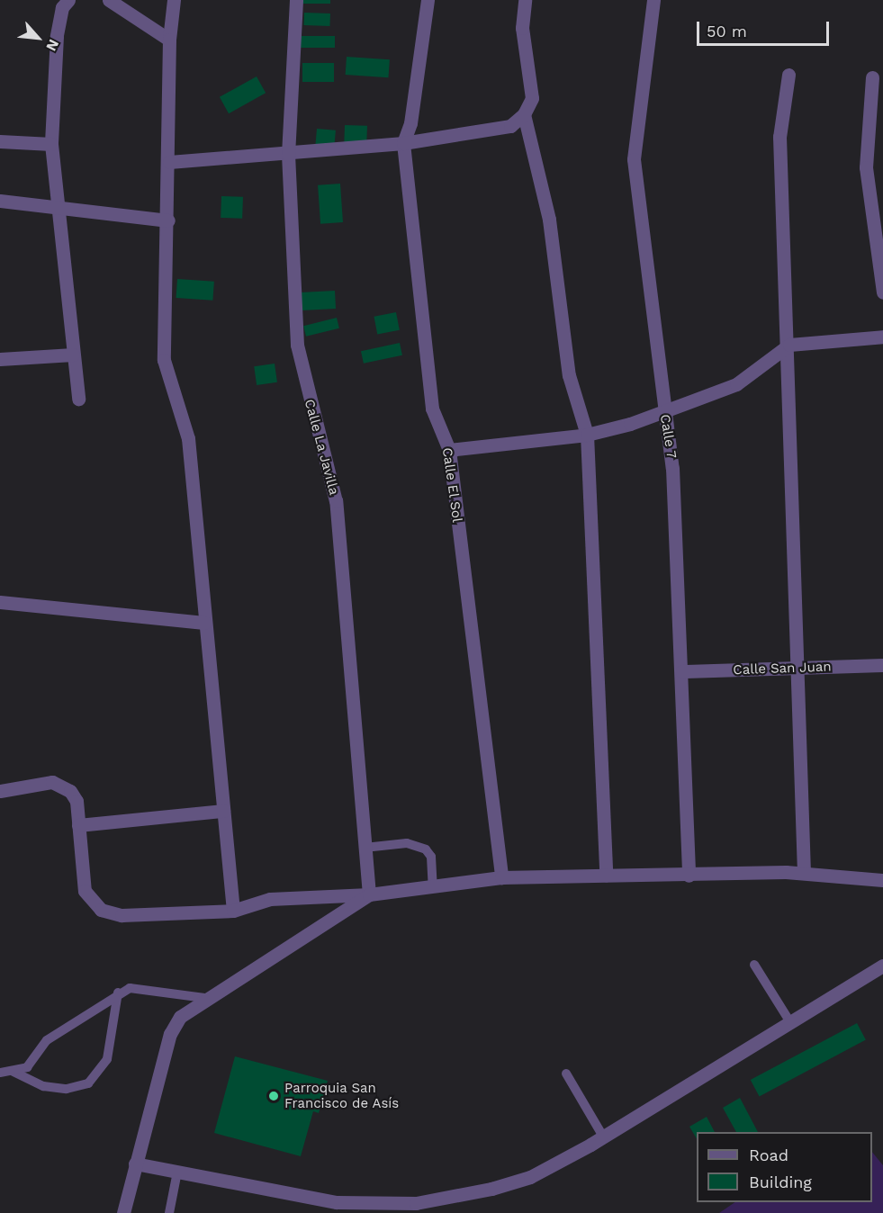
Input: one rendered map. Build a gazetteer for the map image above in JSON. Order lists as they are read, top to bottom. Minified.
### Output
{"streets":{"street":["Calle 7","Calle La Javilla","Calle El Sol","Calle San Juan"]},"crossings":[["Calle 7","Calle San Juan"]],"places":["Parroquia San Francisco de Asís"],"legend":["Road","Building"],"scale_bar":"50 m","north":"bottom right"}
